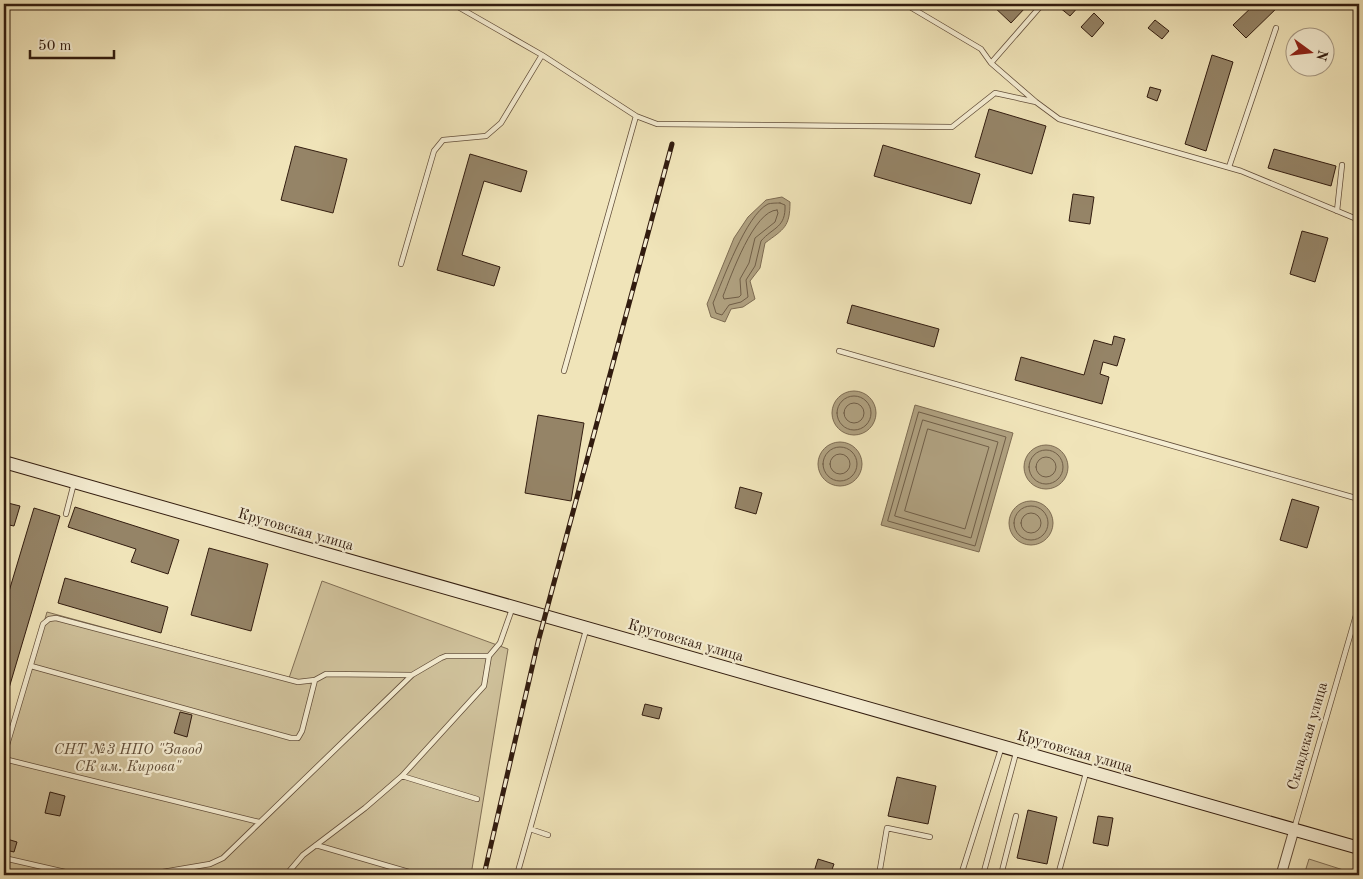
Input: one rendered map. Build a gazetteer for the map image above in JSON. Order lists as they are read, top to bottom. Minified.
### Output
{"streets":{"street":["Крутовская улица","Складская улица"]},"crossings":[["Крутовская улица","Складская улица"]],"parks":["СНТ №3 НПО \"Завод СК им. Кирова\""],"scale_bar":"50 m","north":"right"}
